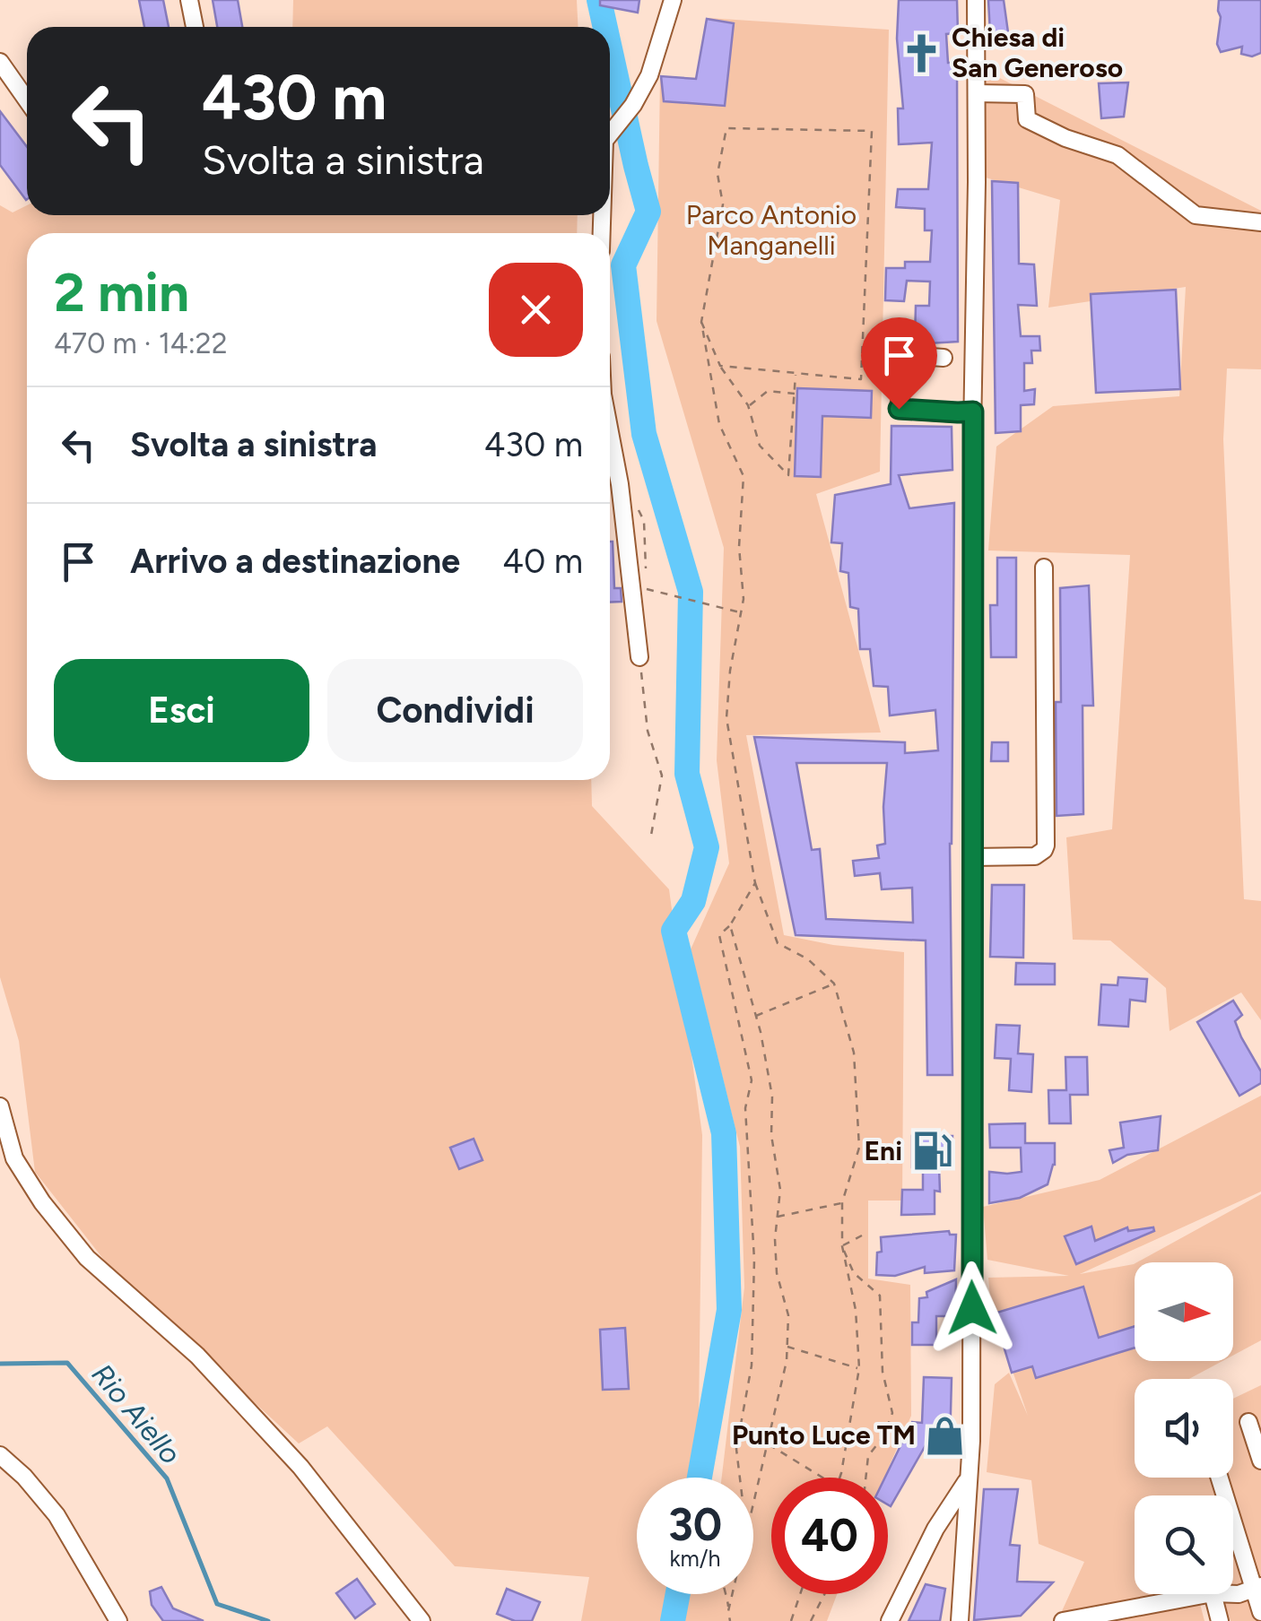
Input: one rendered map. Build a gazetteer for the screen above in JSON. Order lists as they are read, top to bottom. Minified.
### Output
{"water":["Rio Aiello"],"parks":["Parco Antonio Manganelli"],"places":{"church":["Chiesa di San Generoso"],"fuel station":["Eni"],"shop":["Punto Luce TM"]},"north":"right","page":{"turn":["430 m","Svolta a sinistra"],"heading":["2 min","470 m · 14:22"],"list":[{"name":"Svolta a sinistra","value":"430 m"},{"name":"Arrivo a destinazione","value":"40 m"}],"buttons":["Esci","Condividi"],"speed":"30 km/h","limit":"40"}}
